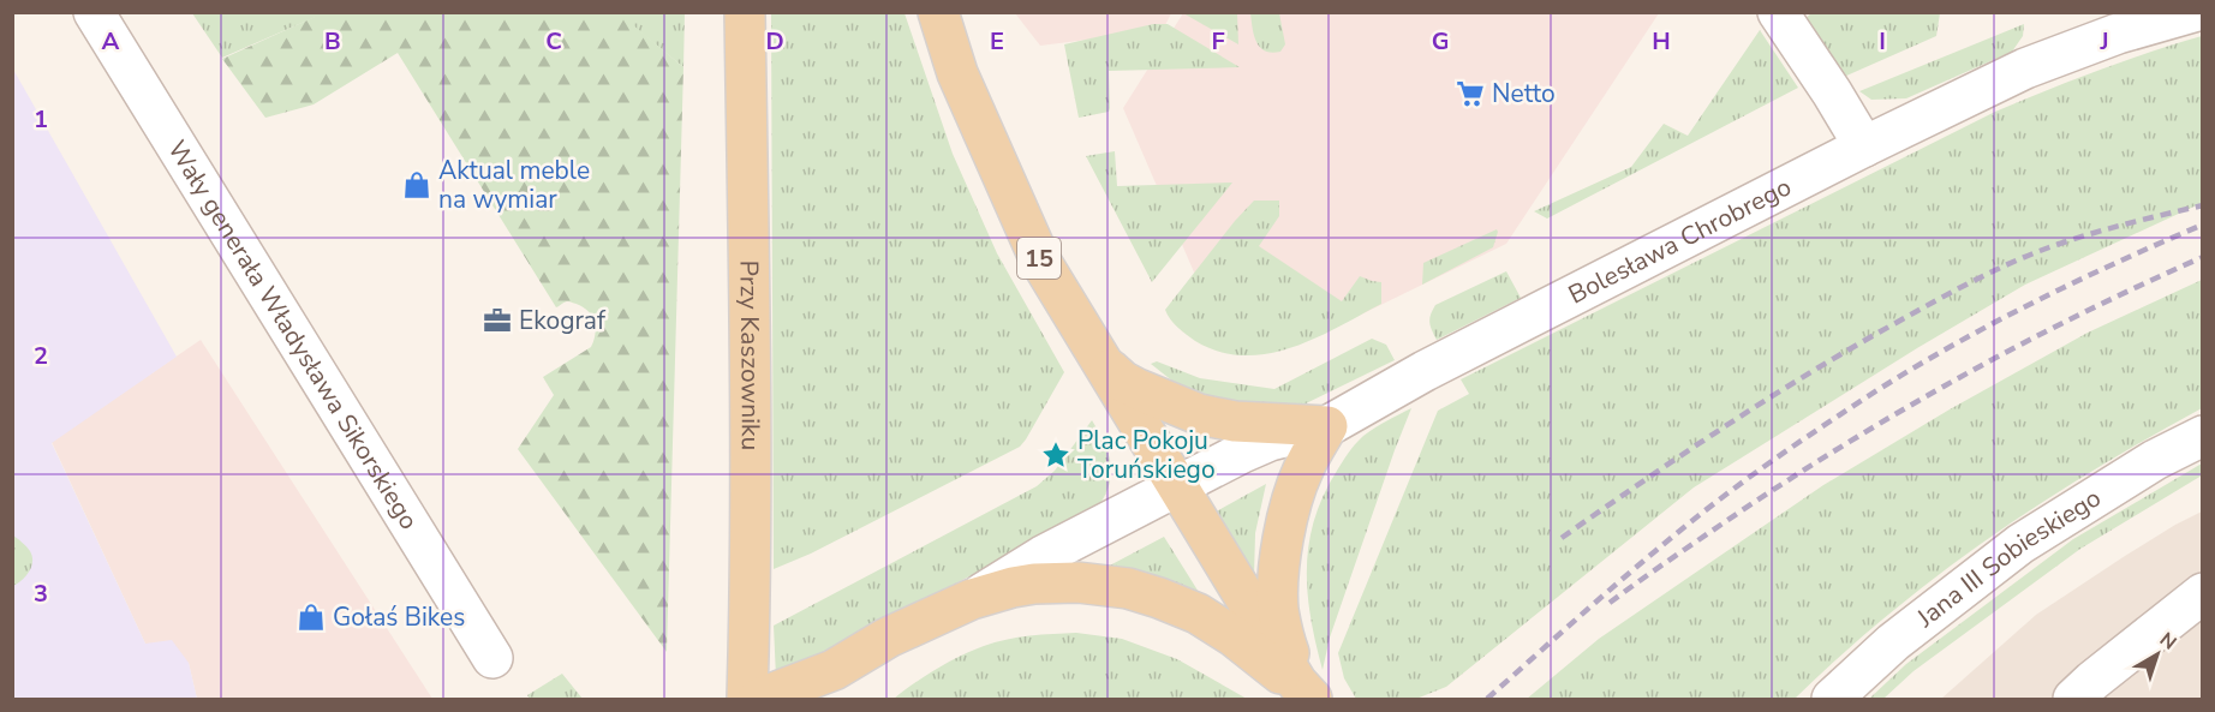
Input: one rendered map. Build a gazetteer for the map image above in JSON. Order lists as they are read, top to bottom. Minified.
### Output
{"streets":{"main road":["15","Przy Kaszowniku"],"street":["Bolesława Chrobrego","Wały generała Władysława Sikorskiego","Jana III Sobieskiego"]},"crossings":[["Bolesława Chrobrego","15"]],"places":{"supermarket":["Netto"],"shop":["Aktual meble na wymiar","Gołaś Bikes"],"office":["Ekograf"],"place":["Plac Pokoju Toruńskiego"]},"north":"top right","grid":{"columns":["A","B","C","D","E","F","G","H","I","J"],"rows":["1","2","3"]}}
